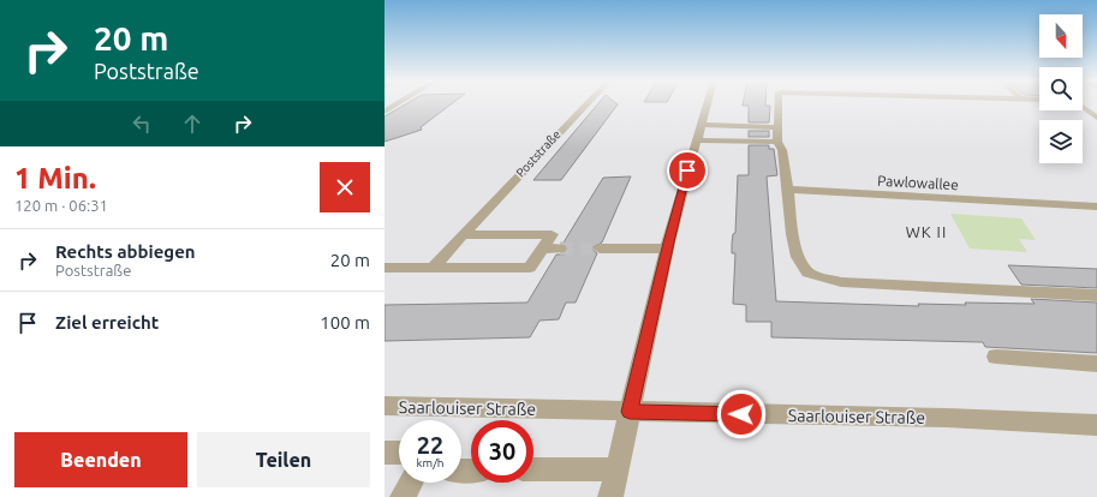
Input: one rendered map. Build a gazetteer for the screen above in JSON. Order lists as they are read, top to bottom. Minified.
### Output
{"streets":{"street":["Poststraße","Pawlowallee","Saarlouiser Straße"]},"districts":["WK II"],"north":"bottom","page":{"turn":["20 m","Poststraße"],"heading":["1 Min.","120 m · 06:31"],"list":[{"name":"Rechts abbiegen","note":"Poststraße","value":"20 m"},{"name":"Ziel erreicht","value":"100 m"}],"speed":"22 km/h","limit":"30","buttons":["Beenden","Teilen"]}}
